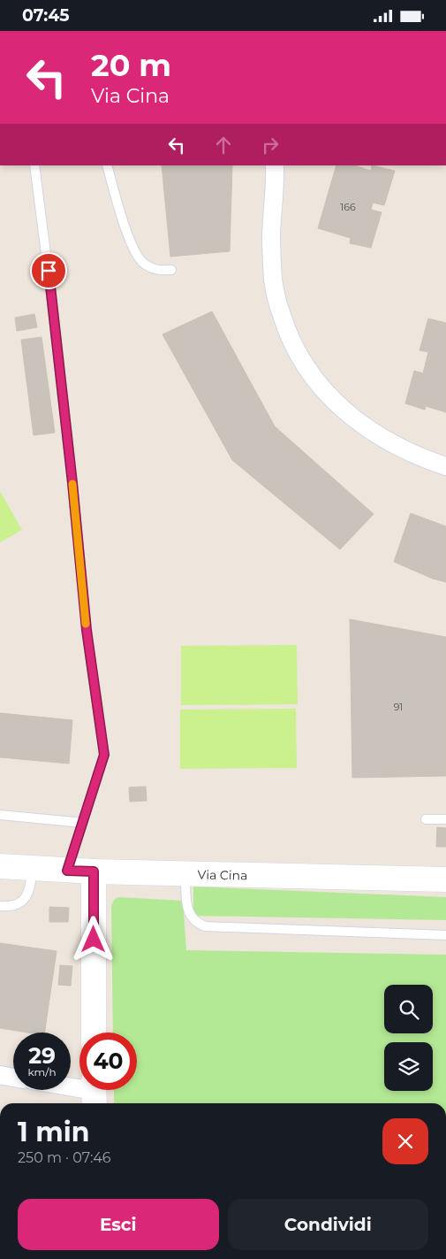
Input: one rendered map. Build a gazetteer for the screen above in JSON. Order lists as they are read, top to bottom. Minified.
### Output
{"streets":{"street":["Via Cina"]},"house_numbers":["166","91"],"page":{"status":"07:45","turn":["20 m","Via Cina"],"speed":"29 km/h","limit":"40","heading":["1 min","250 m · 07:46"],"buttons":["Esci","Condividi"]}}
